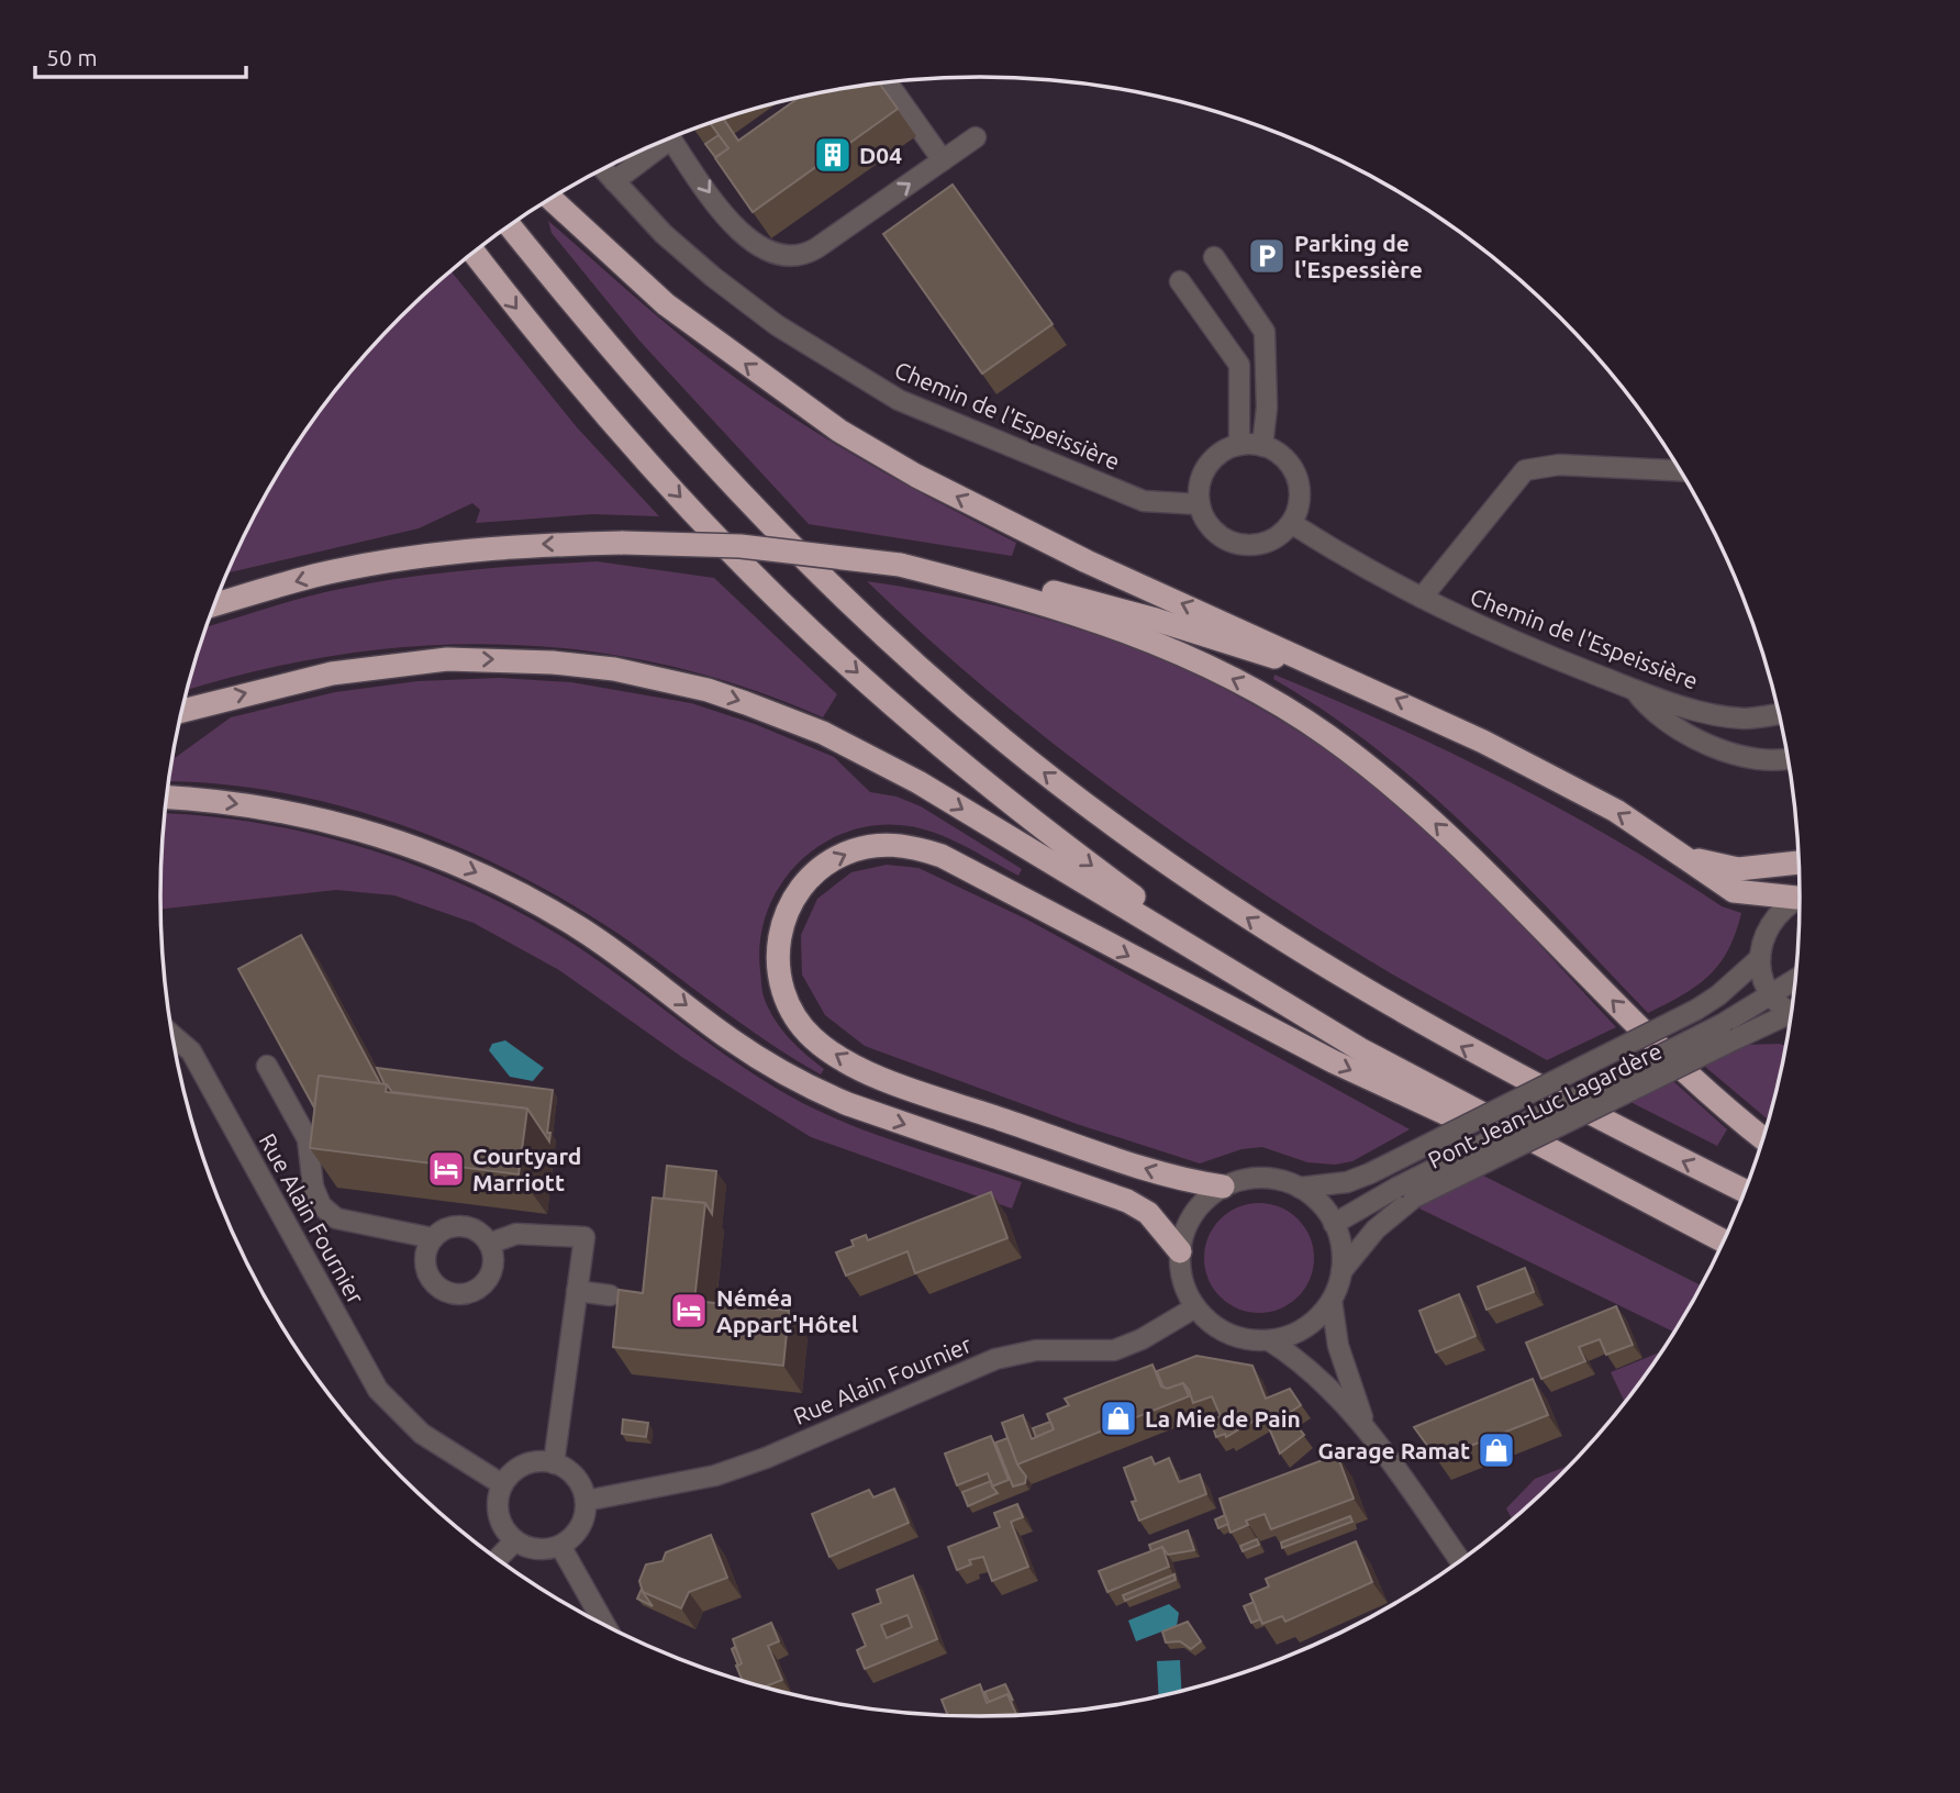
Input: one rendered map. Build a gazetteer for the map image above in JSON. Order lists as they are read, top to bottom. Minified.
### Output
{"streets":{"street":["Chemin de l'Espeissière","Pont Jean-Luc Lagardère","Rue Alain Fournier"]},"crossings":[["Pont Jean-Luc Lagardère","Rue Alain Fournier"]],"places":{"building":["D04"],"parking":["Parking de l'Espessière"],"hotel":["Courtyard Marriott","Néméa Appart'Hôtel"],"shop":["La Mie de Pain","Garage Ramat"]},"scale_bar":"50 m"}
